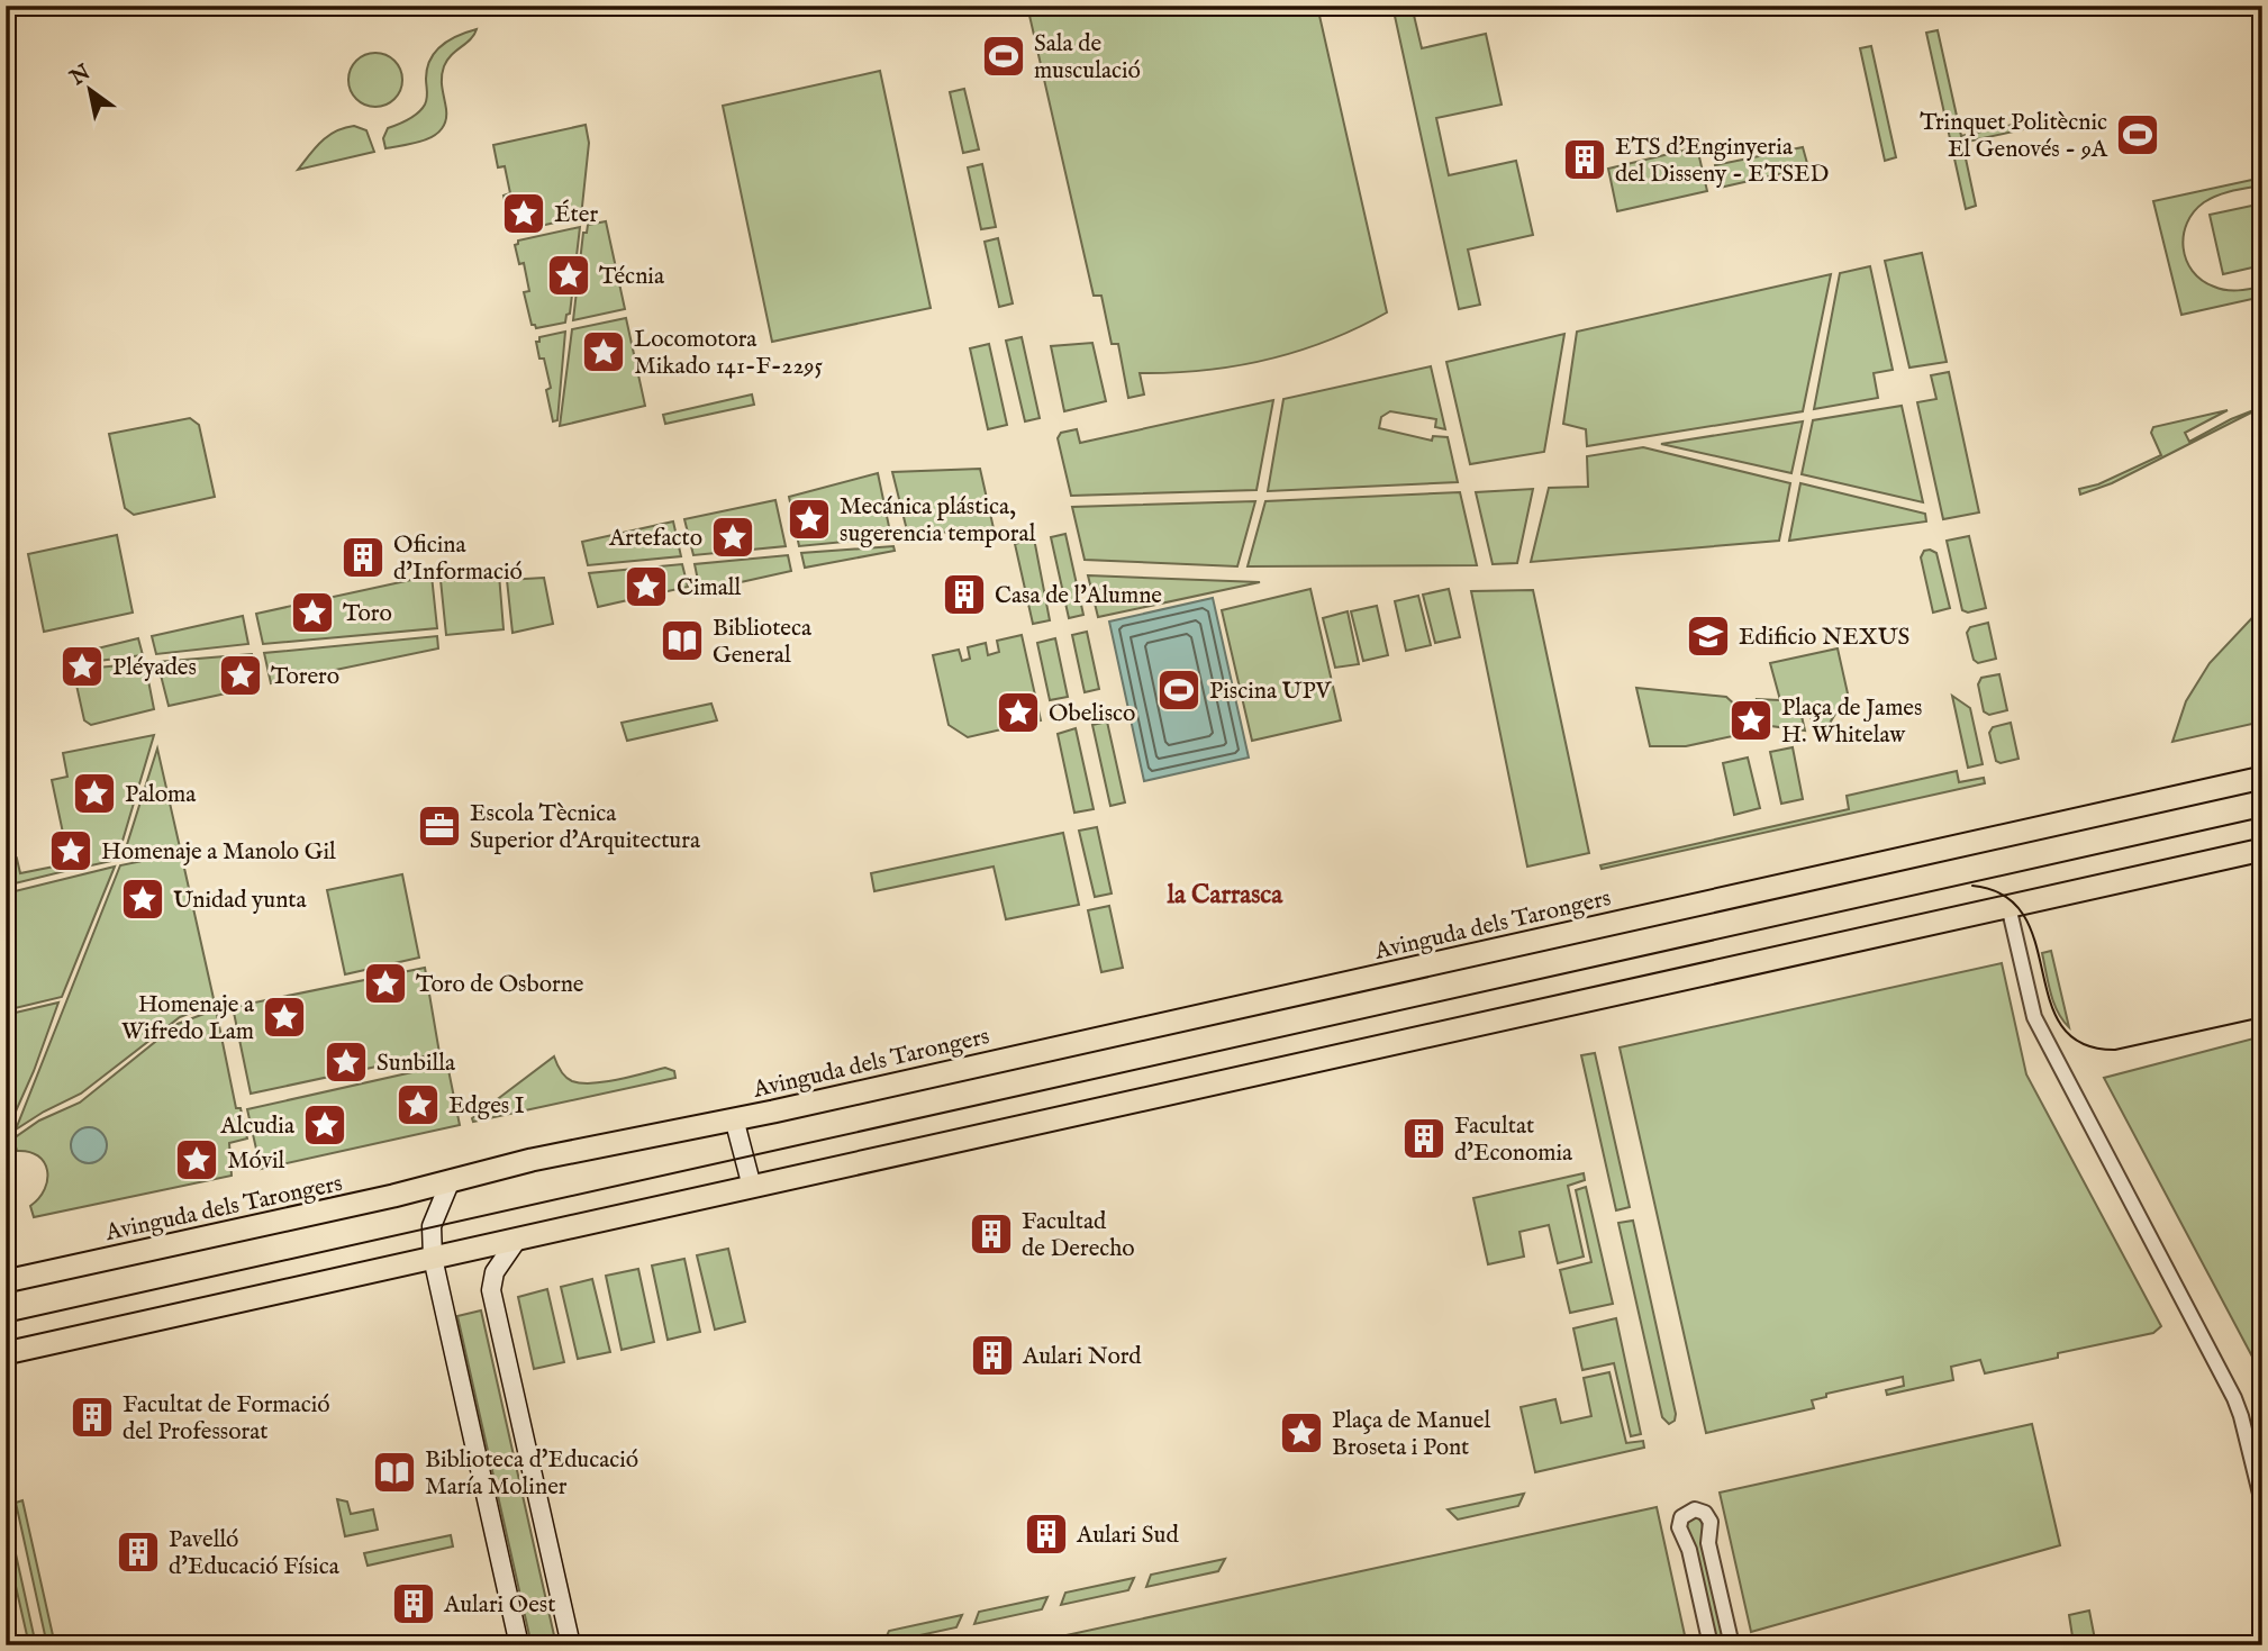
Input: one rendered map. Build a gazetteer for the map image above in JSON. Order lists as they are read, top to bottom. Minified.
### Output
{"streets":{"main road":["Avinguda dels Tarongers"]},"districts":["la Carrasca"],"places":{"sports":["Sala de musculació","Trinquet Politècnic El Genovés - 9A","Piscina UPV"],"building":["ETS d'Enginyeria del Disseny - ETSED","Oficina d'Informació","Casa de l'Alumne","Facultat d'Economia","Facultad de Derecho","Aulari Nord","Facultat de Formació del Professorat","Aulari Sud","Pavelló d'Educació Física","Aulari Oest"],"place":["Éter","Técnia","Locomotora Mikado 141-F-2295","Mecánica plástica, sugerencia temporal","Artefacto","Cimall","Toro","Pléyades","Torero","Obelisco","Plaça de James H. Whitelaw","Paloma","Homenaje a Manolo Gil","Unidad yunta","Toro de Osborne","Homenaje a Wifredo Lam","Sunbilla","Edges I","Alcudia","Móvil","Plaça de Manuel Broseta i Pont"],"school or university":["Edificio NEXUS"],"library":["Biblioteca General","Biblioteca d'Educació María Moliner"],"office":["Escola Tècnica Superior d'Arquitectura"]},"north":"top left"}
